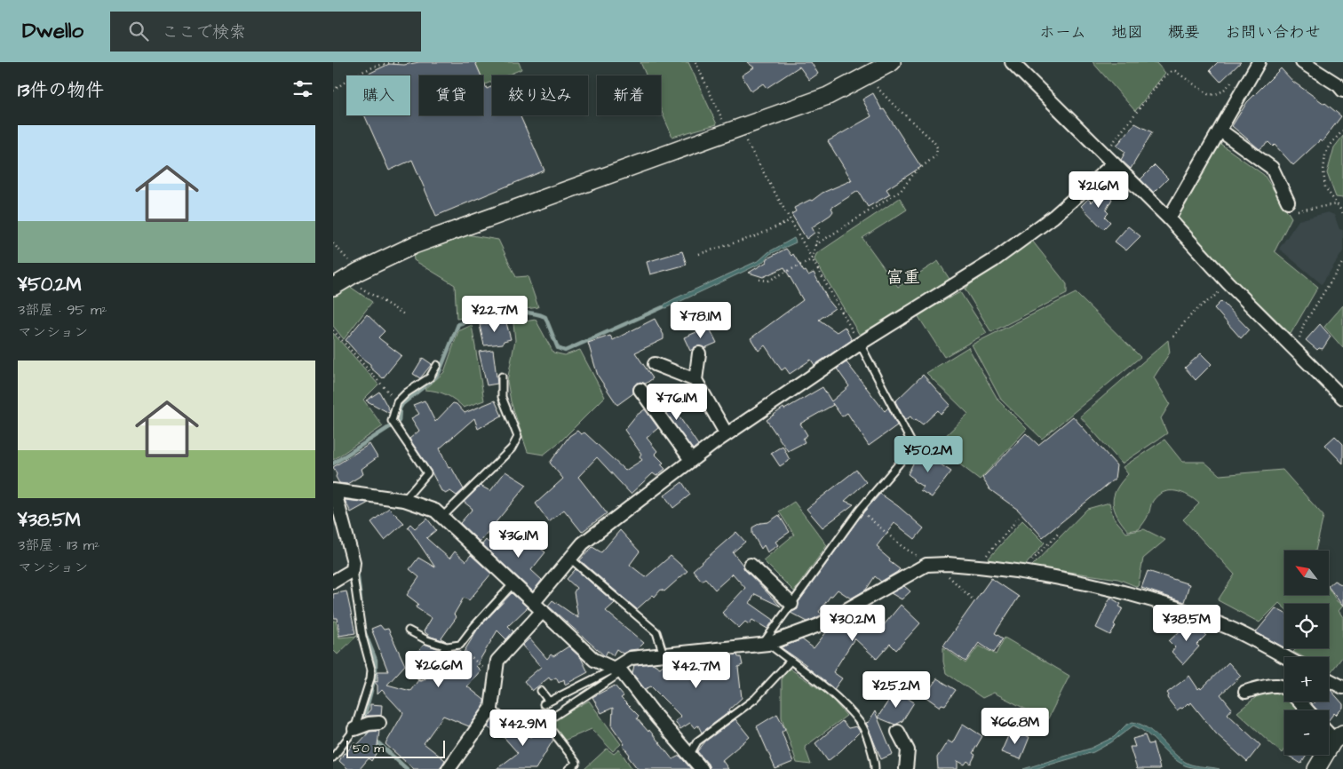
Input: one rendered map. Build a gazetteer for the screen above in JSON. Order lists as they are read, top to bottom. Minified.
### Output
{"districts":["富重"],"scale_bar":"50 m","north":"top left","page":{"header":"Dwello","search":"ここで検索","nav":["ホーム","地図","概要","お問い合わせ"],"heading":"13件の物件","chip":["購入","賃貸","絞り込み","新着"],"list":[{"name":"¥50.2M","note":"3部屋 · 95 m² · マンション"},{"name":"¥38.5M","note":"3部屋 · 113 m² · マンション"}],"price":["¥21.6M","¥22.7M","¥78.1M","¥76.1M","¥50.2M","¥36.1M","¥30.2M","¥38.5M","¥26.6M","¥42.7M","¥25.2M","¥66.8M","¥42.9M"],"map_buttons":["+","−"],"scale":"50 m"}}
